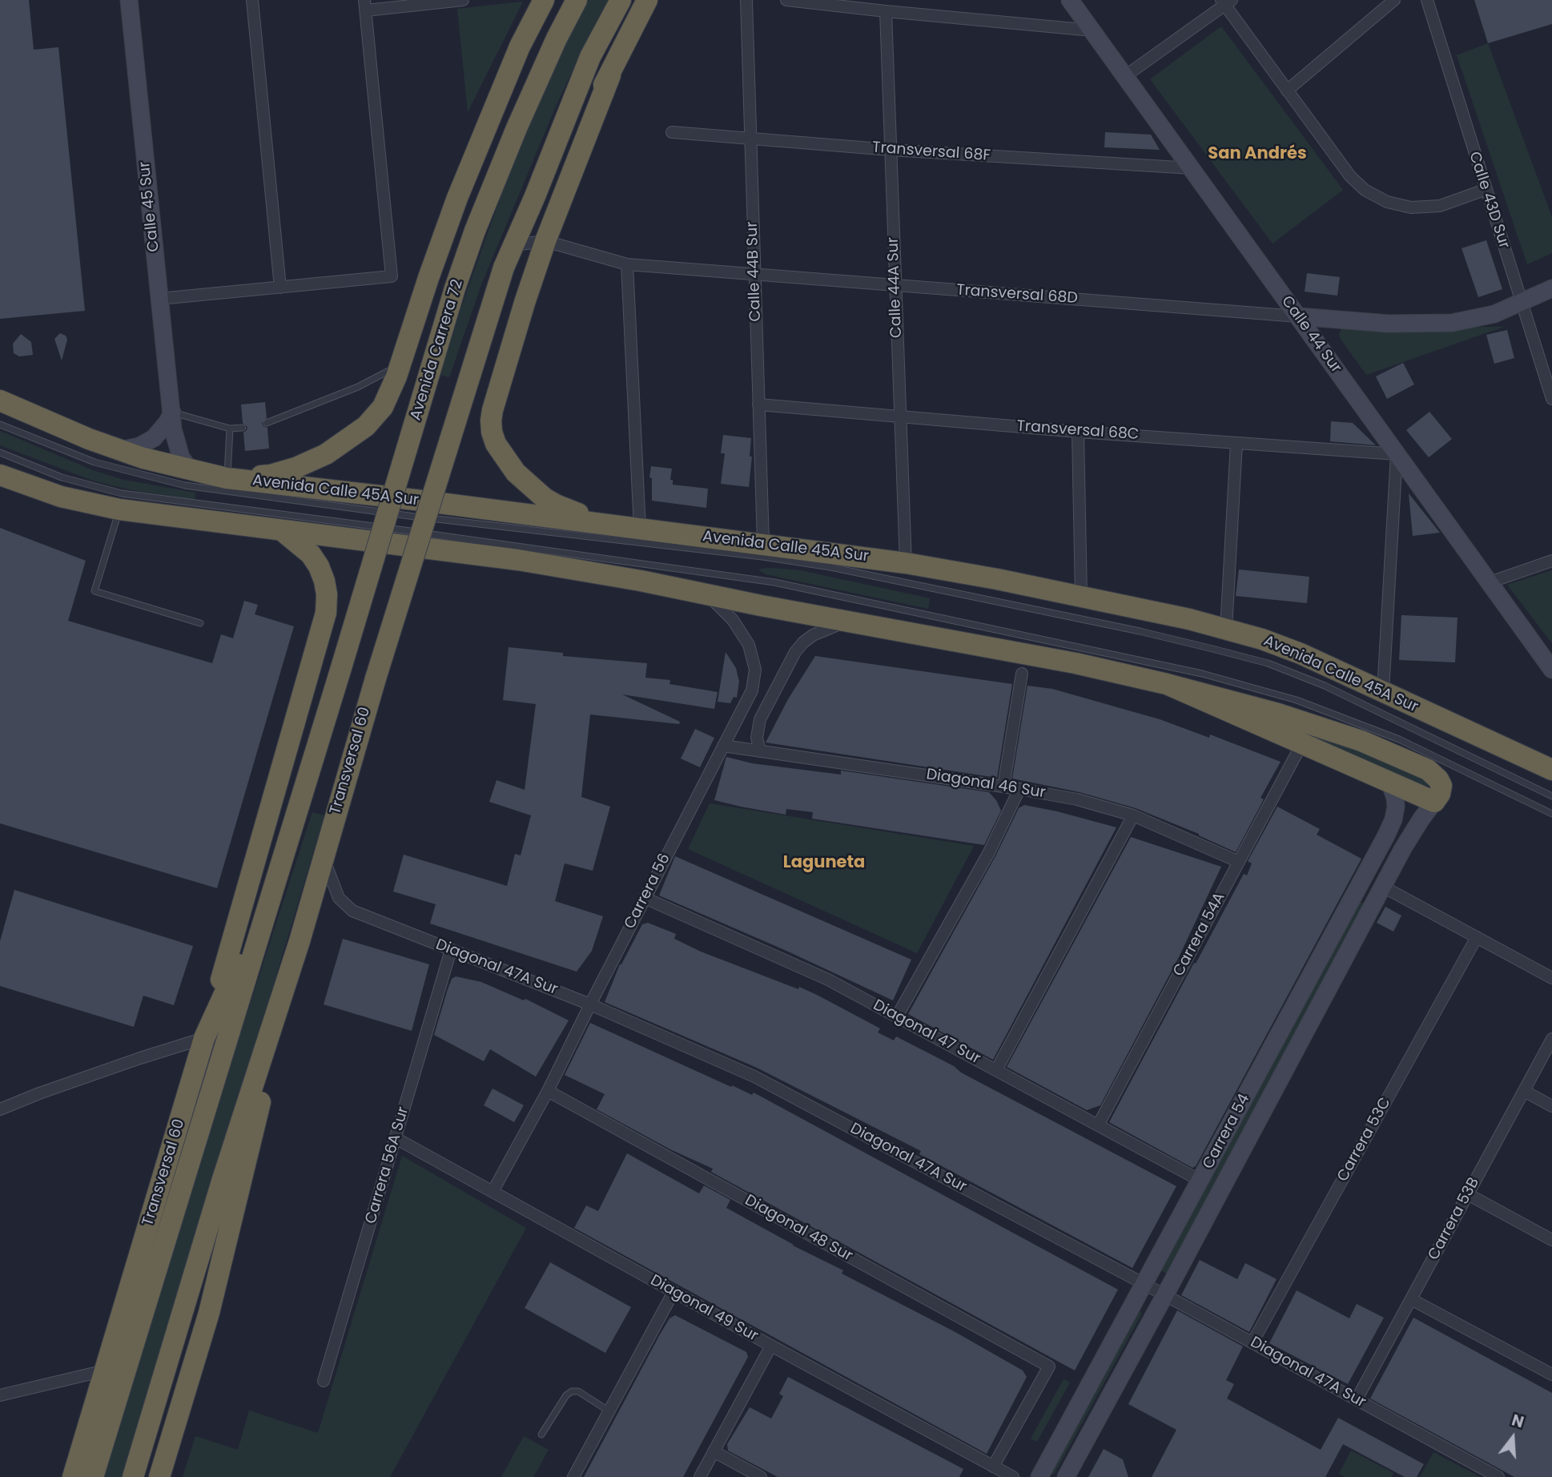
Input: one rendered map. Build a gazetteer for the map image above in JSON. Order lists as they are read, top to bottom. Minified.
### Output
{"streets":{"highway":["Avenida Carrera 72","Avenida Calle 45A Sur","Transversal 60"],"street":["Transversal 68F","Calle 43D Sur","Calle 45 Sur","Calle 44B Sur","Calle 44A Sur","Transversal 68D","Calle 44 Sur","Transversal 68C","Diagonal 46 Sur","Carrera 56","Carrera 54A","Diagonal 47A Sur","Diagonal 47 Sur","Carrera 54","Carrera 53C","Carrera 56A Sur","Carrera 53B","Diagonal 48 Sur","Diagonal 49 Sur"]},"crossings":[["Transversal 68F","Calle 44B Sur"],["Transversal 68F","Calle 44A Sur"],["Transversal 68F","Calle 44 Sur"],["Calle 43D Sur","Transversal 68D"],["Calle 45 Sur","Avenida Calle 45A Sur"],["Calle 44B Sur","Transversal 68D"],["Calle 44B Sur","Transversal 68C"],["Calle 44B Sur","Avenida Calle 45A Sur"],["Calle 44A Sur","Transversal 68D"],["Calle 44A Sur","Transversal 68C"],["Calle 44A Sur","Avenida Calle 45A Sur"],["Transversal 68D","Calle 44 Sur"],["Transversal 68D","Transversal 60"],["Calle 44 Sur","Transversal 68C"],["Avenida Carrera 72","Transversal 60"],["Transversal 60","Diagonal 47A Sur"],["Diagonal 46 Sur","Carrera 56"],["Diagonal 46 Sur","Carrera 54A"],["Carrera 56","Diagonal 47A Sur"],["Carrera 56","Diagonal 47 Sur"],["Carrera 56","Diagonal 48 Sur"],["Carrera 56","Diagonal 49 Sur"],["Carrera 54A","Diagonal 47 Sur"],["Diagonal 47A Sur","Carrera 54"],["Diagonal 47A Sur","Carrera 53C"],["Diagonal 47A Sur","Carrera 56A Sur"],["Diagonal 47A Sur","Carrera 53B"],["Diagonal 47 Sur","Carrera 54"],["Carrera 56A Sur","Diagonal 49 Sur"],["Diagonal 48 Sur","Diagonal 49 Sur"]],"districts":["San Andrés","Laguneta"],"north":"top"}
